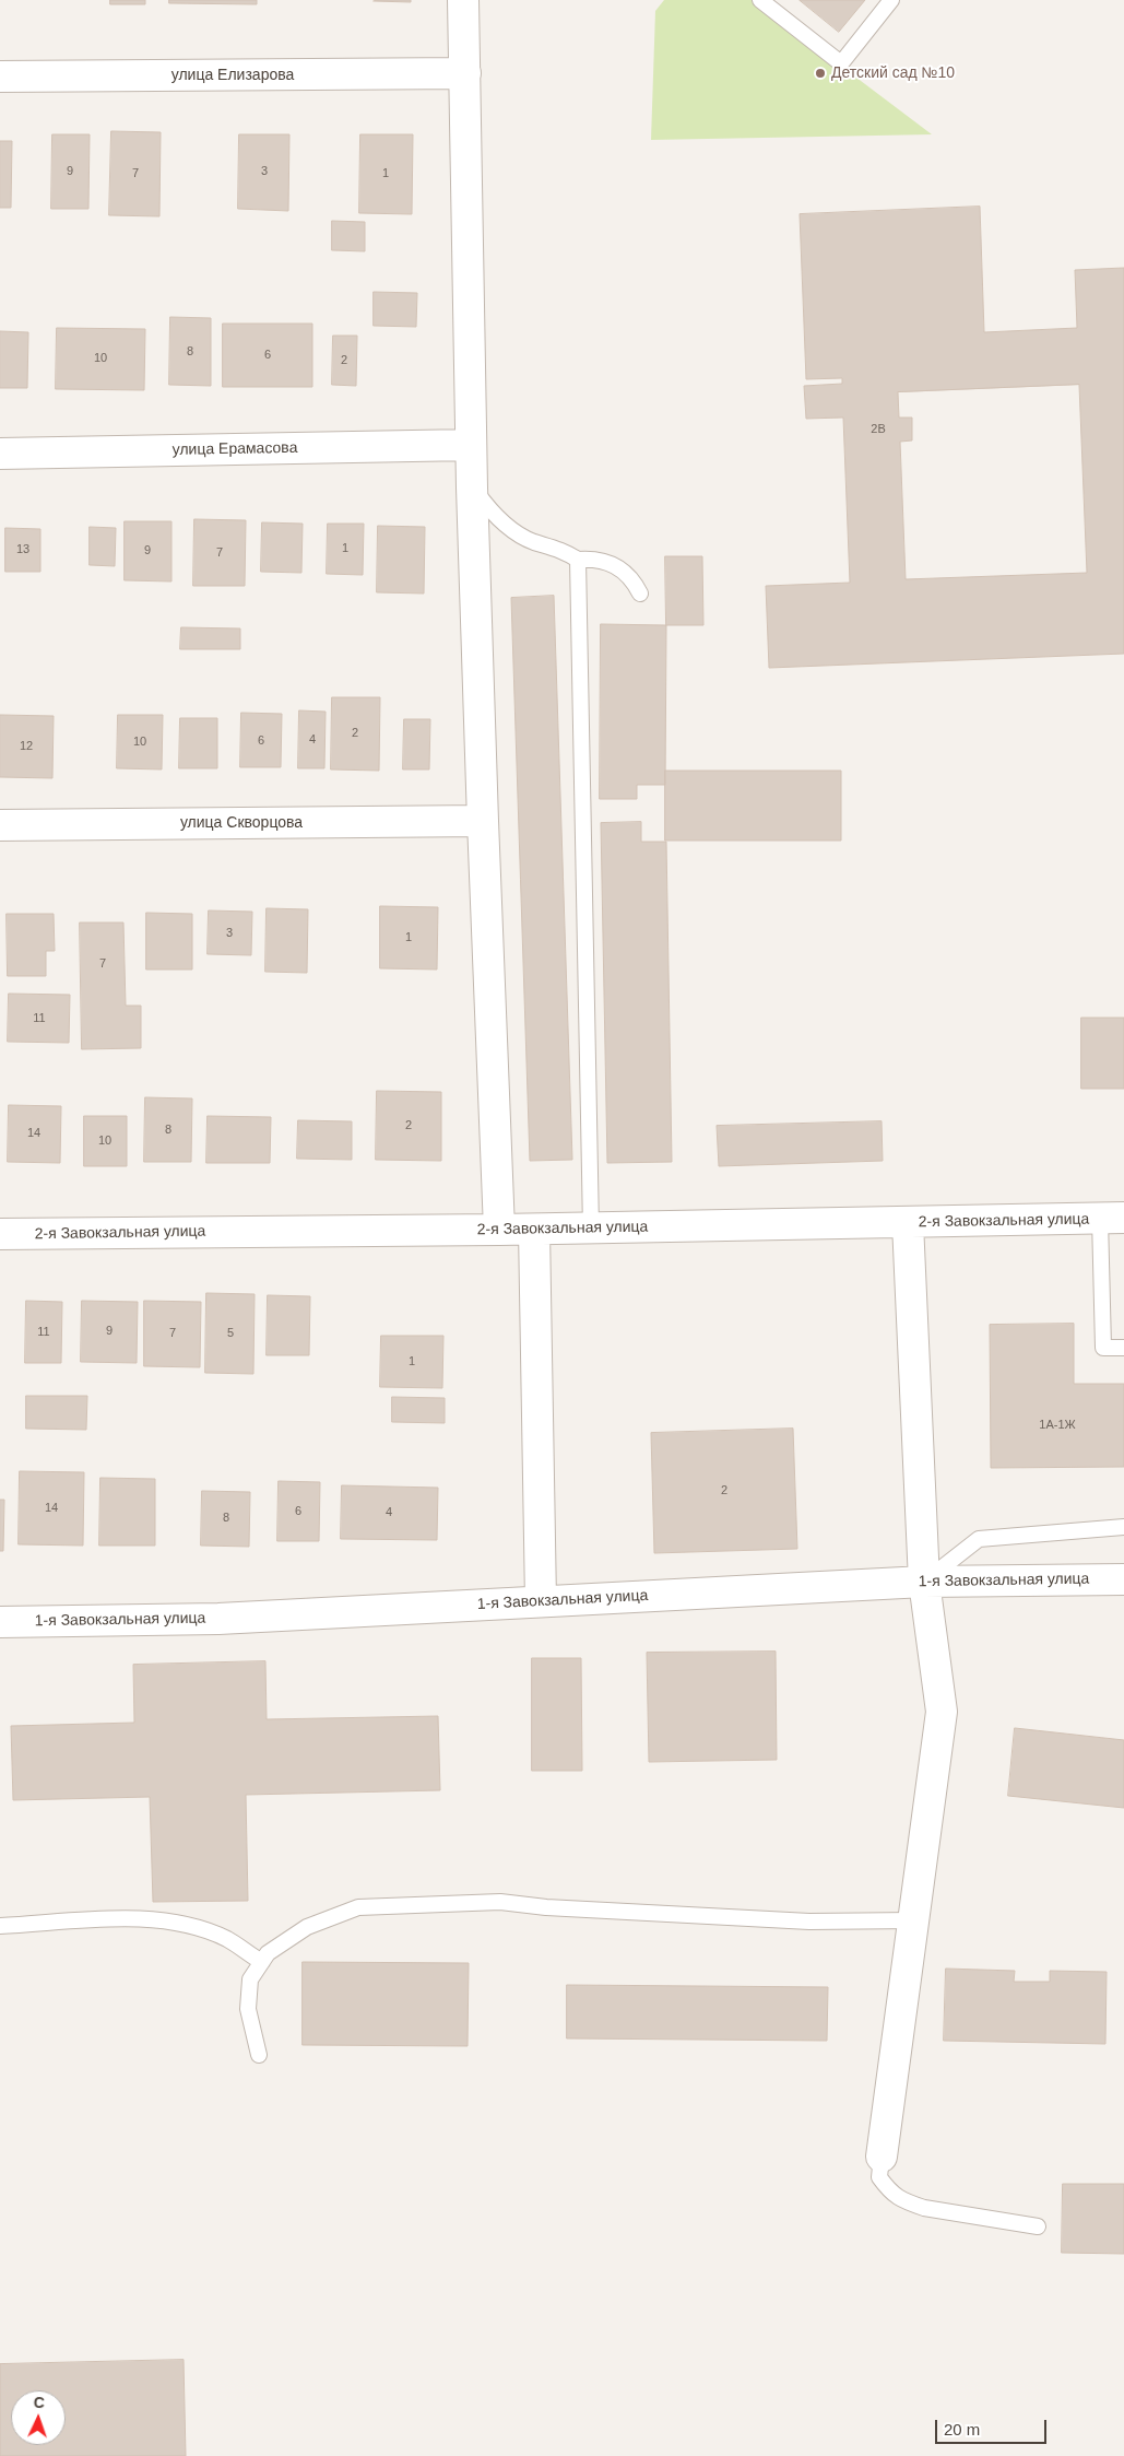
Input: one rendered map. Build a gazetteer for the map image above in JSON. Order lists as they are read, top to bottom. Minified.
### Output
{"streets":{"street":["улица Елизарова","улица Ерамасова","улица Скворцова","2-я Завокзальная улица","1-я Завокзальная улица"]},"places":["Детский сад №10"],"house_numbers":["9","3","7","1","8","6","10","2","2В","1","13","9","7","2","4","6","10","12","3","1","7","11","2","8","14","10","9","11","7","5","1","1А-1Ж","2","14","6","4","8"],"scale_bar":"20 m","north":"top"}
